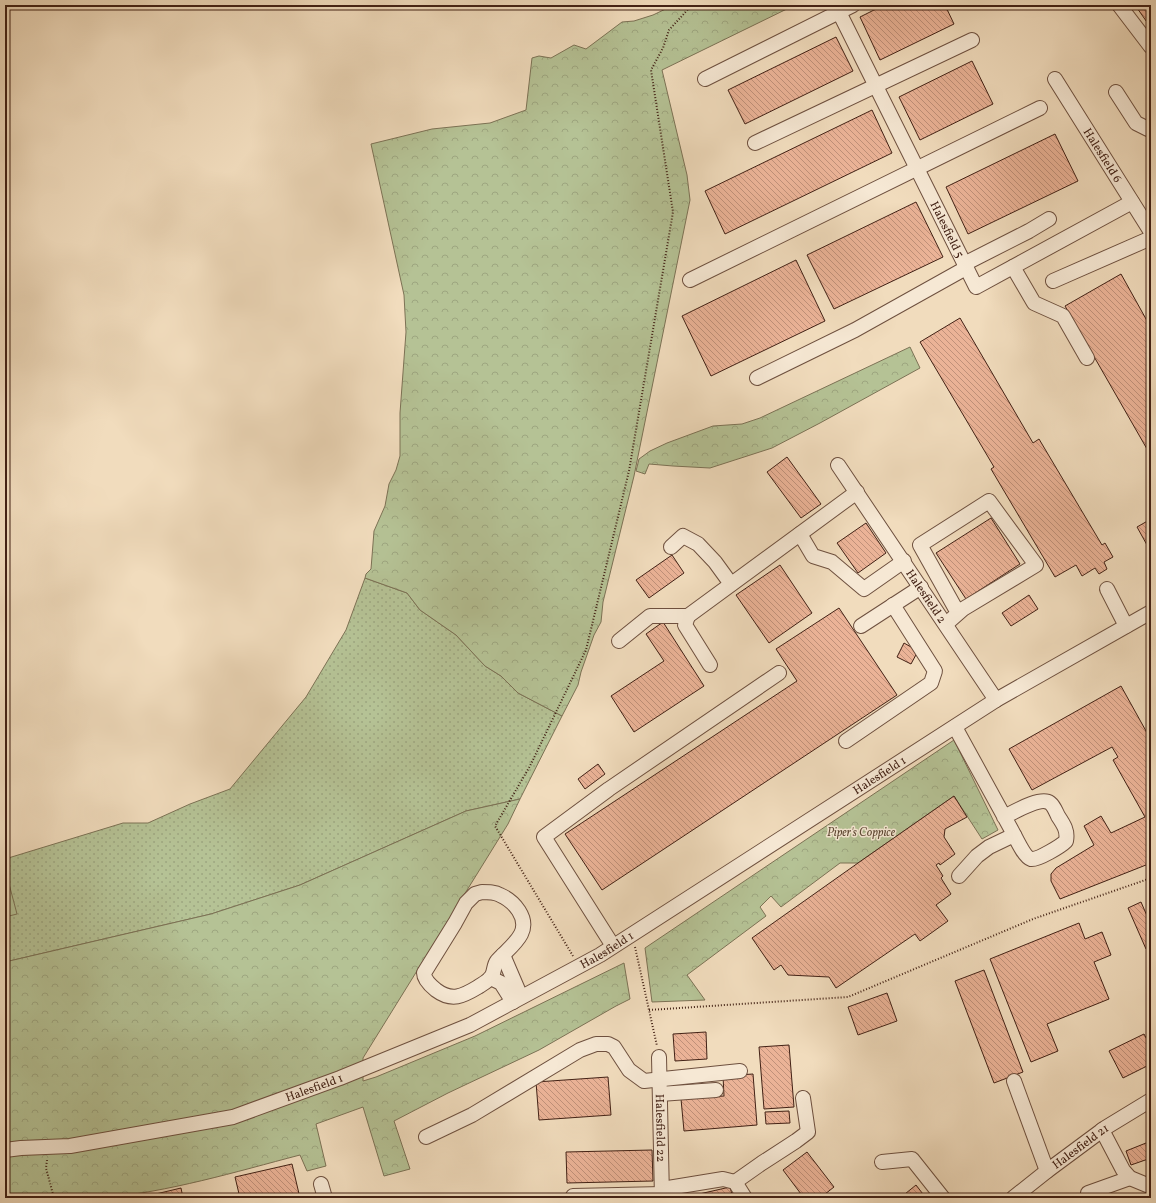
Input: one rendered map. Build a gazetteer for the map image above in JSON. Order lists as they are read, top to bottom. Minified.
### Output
{"streets":{"street":["Halesfield 6","Halesfield 5","Halesfield 2","Halesfield 1","Halesfield 22","Halesfield 21"]},"crossings":[["Halesfield 6","Halesfield 5"],["Halesfield 2","Halesfield 1"]],"parks":["Piper's Coppice"]}
